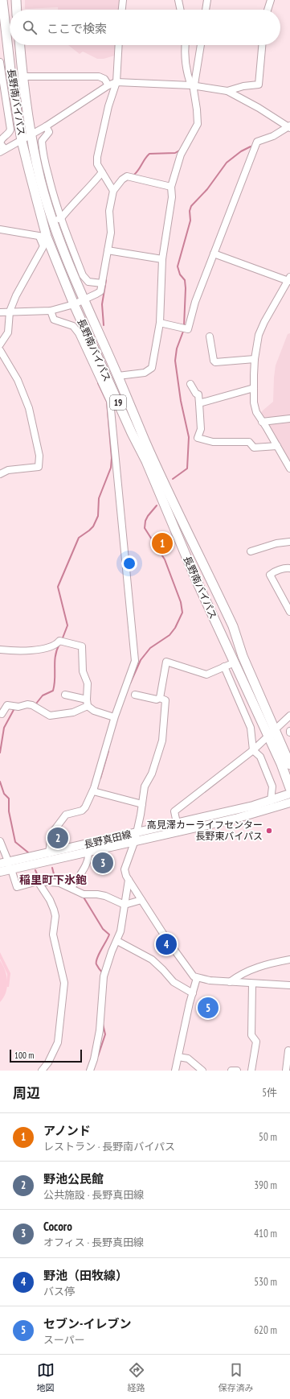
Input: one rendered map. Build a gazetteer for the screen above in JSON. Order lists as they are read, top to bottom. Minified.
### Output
{"streets":{"highway":["長野南バイパス","19"],"main road":["長野真田線"]},"districts":["稲里町下氷鉋"],"places":["高見澤カーライフセンター 長野東バイパス"],"scale_bar":"100 m","page":{"search":"ここで検索","pins":["1","2","3","4","5"],"scale":"100 m","heading":["周辺","5件"],"list":[{"mark":"1","name":"アノンド","note":"レストラン · 長野南バイパス","value":"50 m"},{"mark":"2","name":"野池公民館","note":"公共施設 · 長野真田線","value":"390 m"},{"mark":"3","name":"Cocoro","note":"オフィス · 長野真田線","value":"410 m"},{"mark":"4","name":"野池（田牧線）","note":"バス停","value":"530 m"},{"mark":"5","name":"セブン-イレブン","note":"スーパー","value":"620 m"}],"nav":["地図","経路","保存済み"]}}
